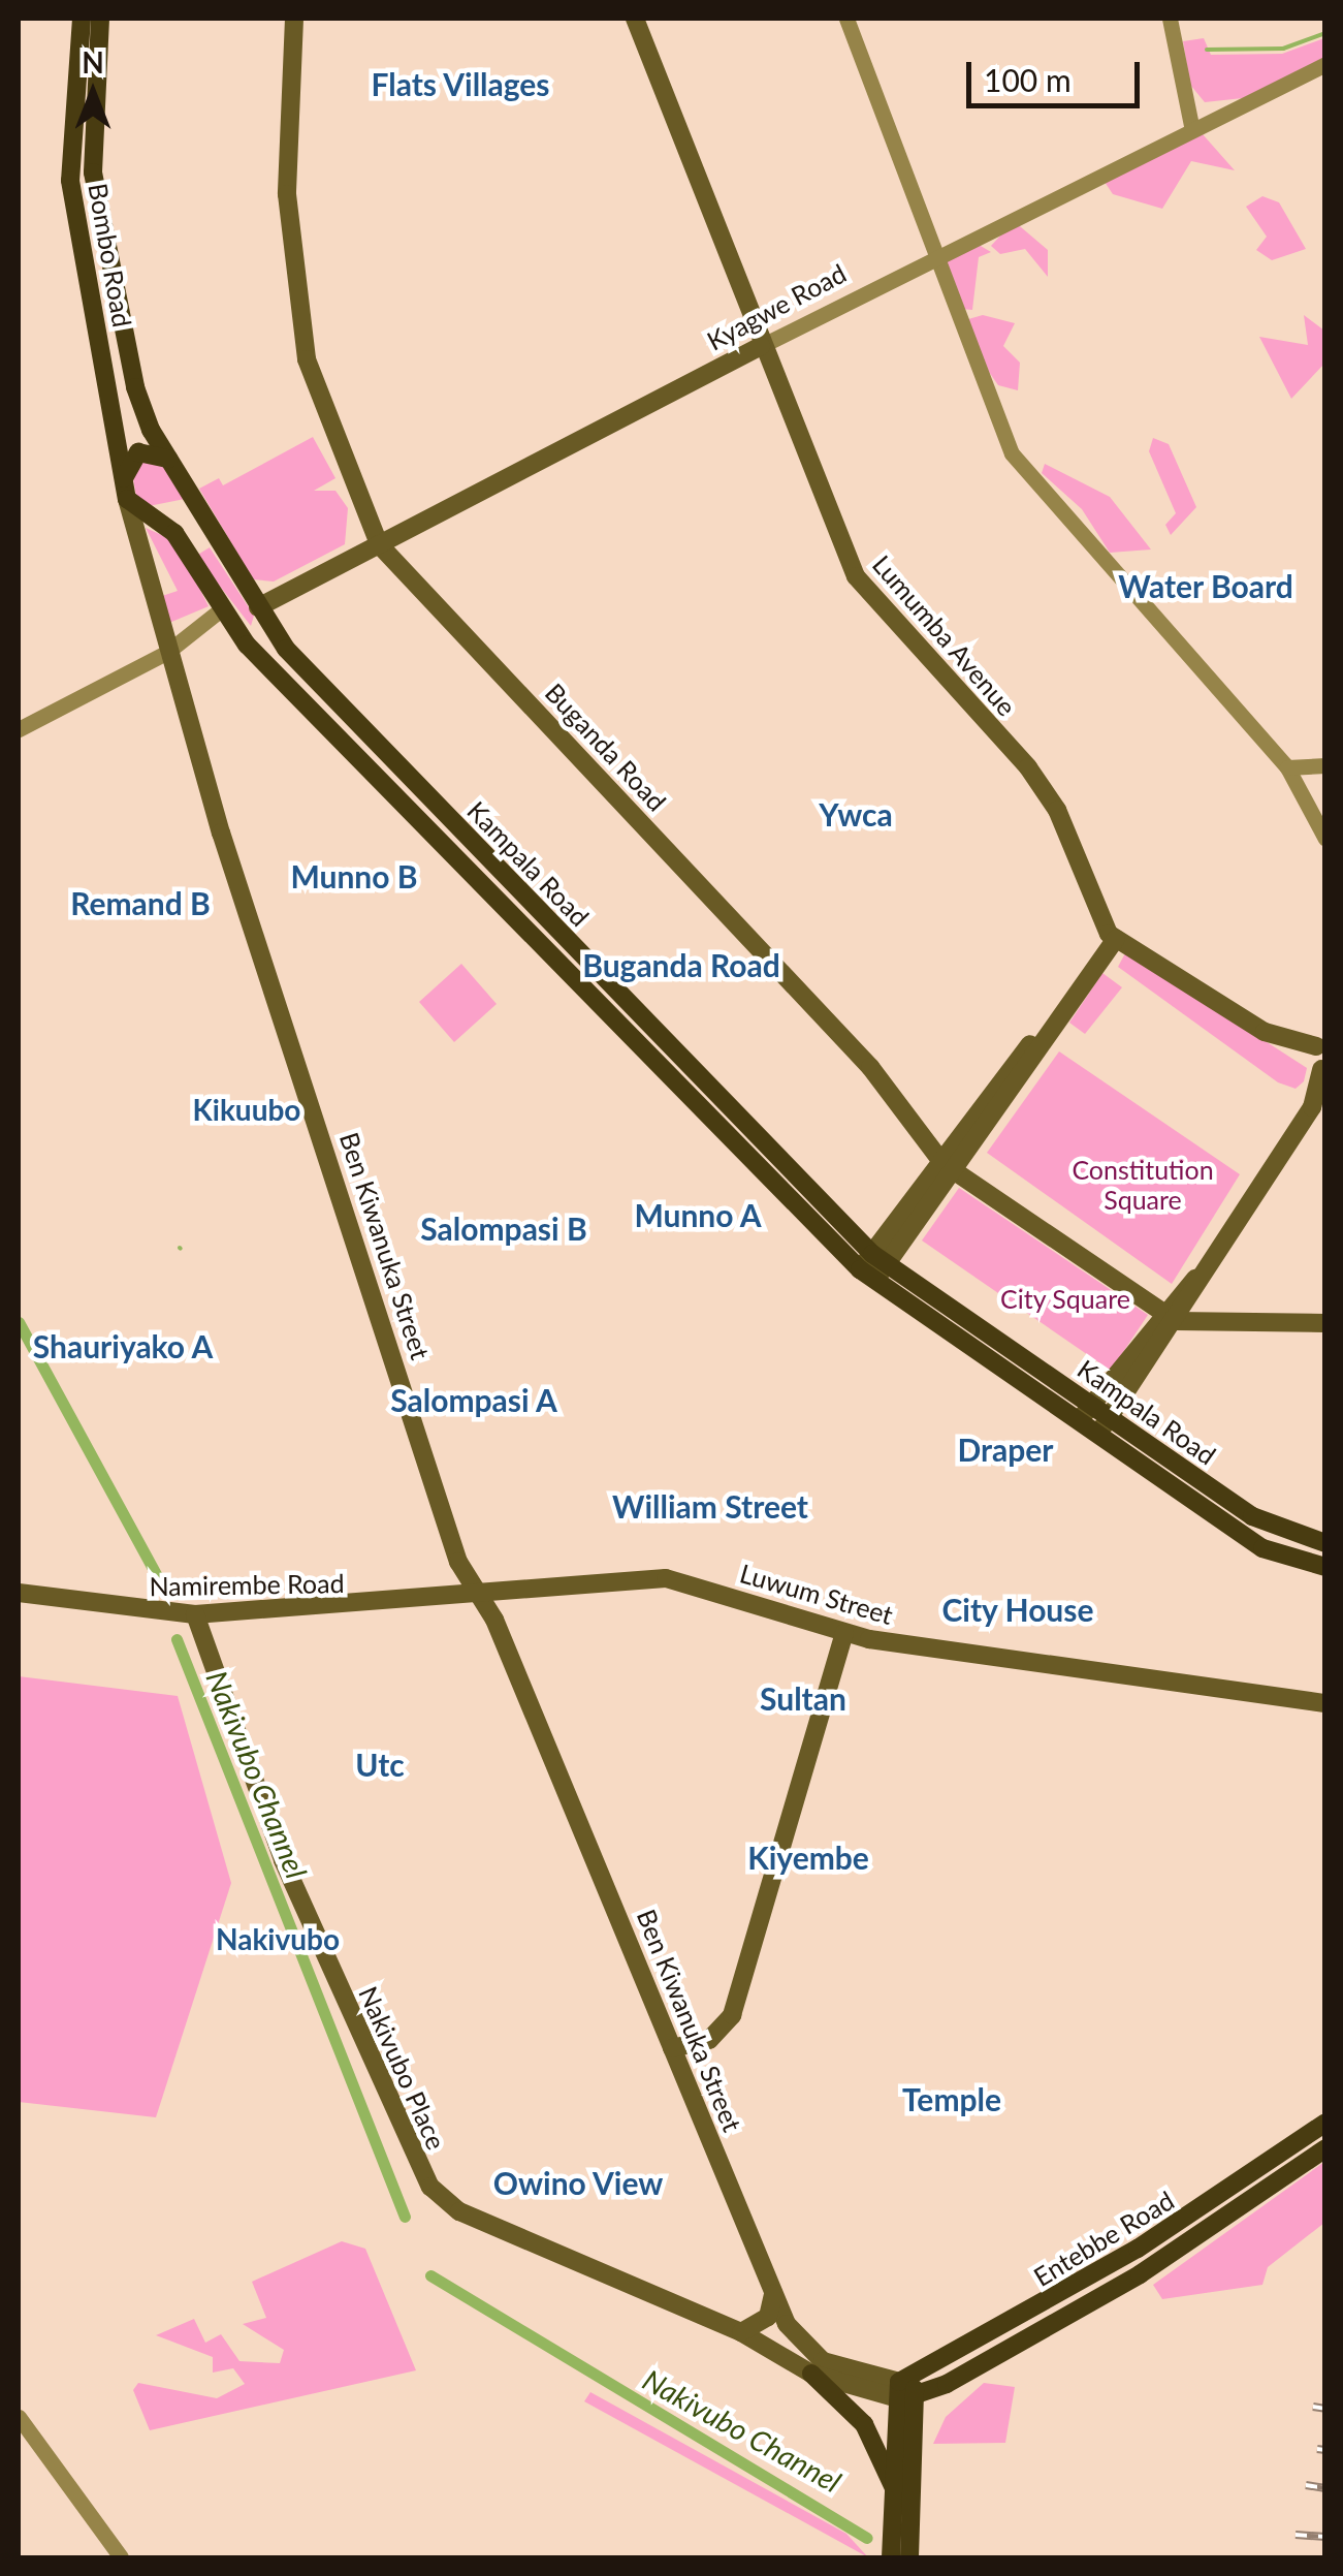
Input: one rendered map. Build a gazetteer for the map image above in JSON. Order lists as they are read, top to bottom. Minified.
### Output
{"streets":{"main road":["Bombo Road","Kyagwe Road","Lumumba Avenue","Buganda Road","Kampala Road","Ben Kiwanuka Street","Namirembe Road","Luwum Street","Nakivubo Place","Entebbe Road"]},"crossings":[["Bombo Road","Kampala Road"],["Bombo Road","Ben Kiwanuka Street"],["Kyagwe Road","Lumumba Avenue"],["Kyagwe Road","Buganda Road"],["Kyagwe Road","Kampala Road"],["Kampala Road","Ben Kiwanuka Street"],["Ben Kiwanuka Street","Namirembe Road"],["Ben Kiwanuka Street","Luwum Street"],["Ben Kiwanuka Street","Nakivubo Place"],["Ben Kiwanuka Street","Entebbe Road"],["Namirembe Road","Luwum Street"],["Namirembe Road","Nakivubo Place"],["Nakivubo Place","Entebbe Road"]],"districts":["Flats Villages","Water Board","Ywca","Munno B","Remand B","Buganda Road","Kikuubo","Munno A","Salompasi B","Shauriyako A","Salompasi A","Draper","William Street","City House","Sultan","Utc","Kiyembe","Nakivubo","Temple","Owino View"],"water":["Nakivubo Channel"],"parks":["Constitution Square","City Square"],"scale_bar":"100 m","north":"top"}
